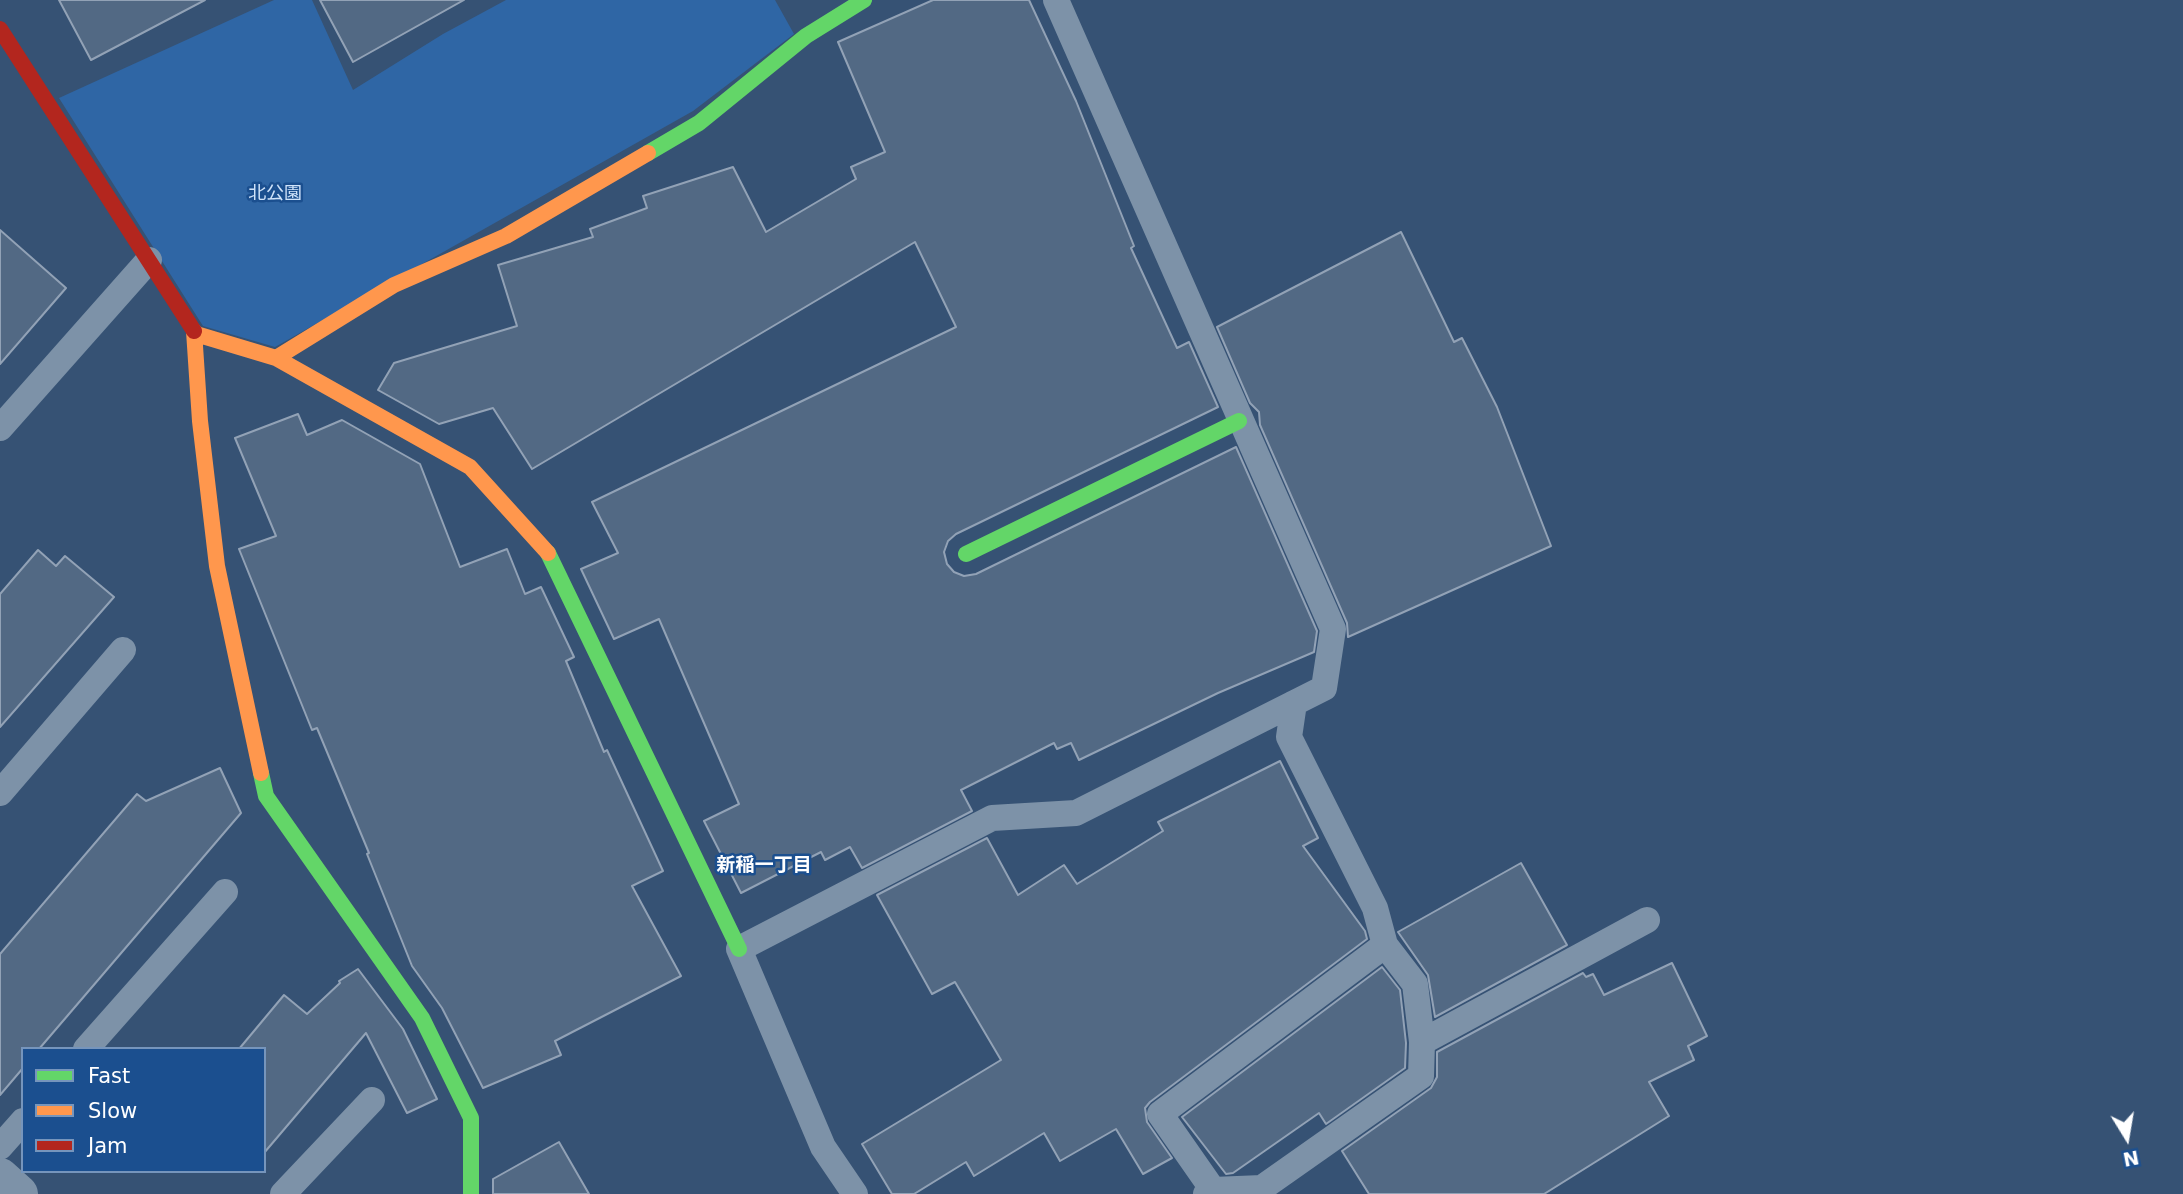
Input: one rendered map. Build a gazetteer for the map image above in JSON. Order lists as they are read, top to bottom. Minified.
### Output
{"districts":["新稲一丁目"],"parks":["北公園"],"legend":["Fast","Slow","Jam"],"north":"bottom"}
